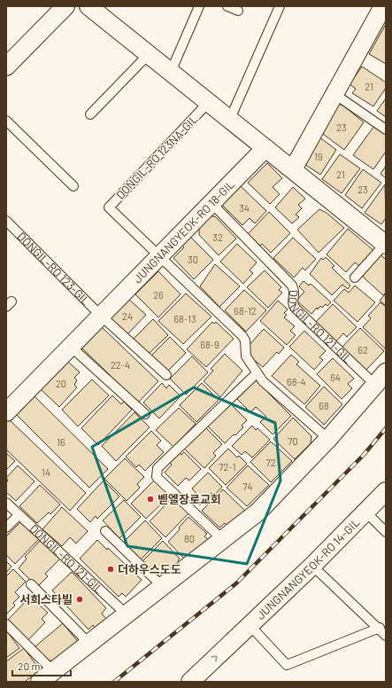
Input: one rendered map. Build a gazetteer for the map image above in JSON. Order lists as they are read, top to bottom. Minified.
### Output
{"streets":{"street":["JUNGNANGYEOK-RO 18-GIL","DONGIL-RO 121-GIL","JUNGNANGYEOK-RO 14-GIL"],"lane":["DONGIL-RO 123NA-GIL","DONGIL-RO 123-GIL"]},"crossings":[["DONGIL-RO 123NA-GIL","JUNGNANGYEOK-RO 18-GIL"],["JUNGNANGYEOK-RO 18-GIL","DONGIL-RO 123-GIL"],["JUNGNANGYEOK-RO 18-GIL","DONGIL-RO 121-GIL"]],"places":["벧엘장로교회","더하우스도도","서희스타빌"],"house_numbers":["21","23","19","21","23","34","32","30","26","68-12","24","68-13","68-9","62","22-4","64","68-4","20","68","70","16","72","72-1","14","74","80"],"scale_bar":"20 m"}
